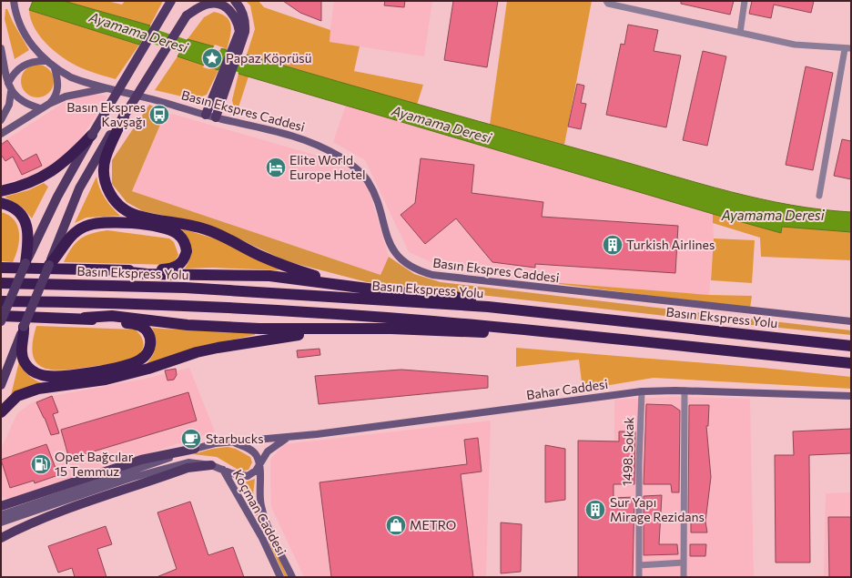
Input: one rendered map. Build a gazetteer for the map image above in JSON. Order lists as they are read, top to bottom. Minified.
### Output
{"streets":{"highway":["Basın Ekspress Yolu"],"main road":["Basın Ekspres Caddesi","Bahar Caddesi","Koçman Caddesi"],"street":["1498. Sokak"]},"crossings":[["Bahar Caddesi","1498. Sokak"]],"water":["Ayamama Deresi"],"places":{"place":["Papaz Köprüsü"],"bus stop":["Basın Ekspres Kavşağı"],"hotel":["Elite World Europe Hotel"],"building":["Turkish Airlines","Sur Yapı Mirage Rezidans"],"cafe":["Starbucks"],"fuel station":["Opet Bağcılar 15 Temmuz"],"shop":["METRO"]}}
